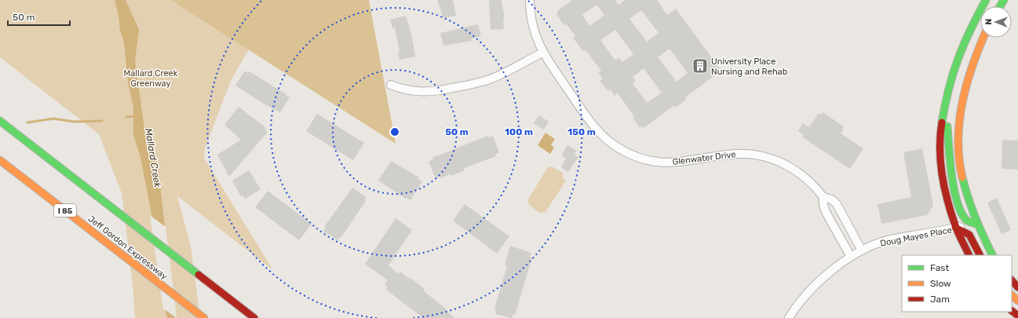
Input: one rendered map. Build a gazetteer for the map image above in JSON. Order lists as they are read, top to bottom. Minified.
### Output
{"streets":{"main road":["I 85","Jeff Gordon Expressway"],"street":["Glenwater Drive","Doug Mayes Place"]},"crossings":[["Glenwater Drive","Doug Mayes Place"]],"water":["Mallard Creek"],"parks":["Mallard Creek Greenway"],"places":{"building":["University Place Nursing and Rehab"]},"legend":["Fast","Slow","Jam"],"scale_bar":"50 m","north":"left","rings":["50 m","100 m","150 m"]}
